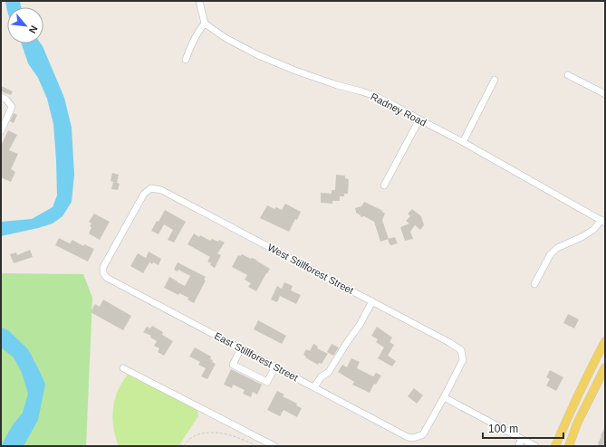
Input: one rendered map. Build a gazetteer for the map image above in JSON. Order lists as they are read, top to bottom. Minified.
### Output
{"streets":{"street":["Radney Road","West Stillforest Street","East Stillforest Street"]},"crossings":[["West Stillforest Street","East Stillforest Street"]],"scale_bar":"100 m","north":"bottom right"}
